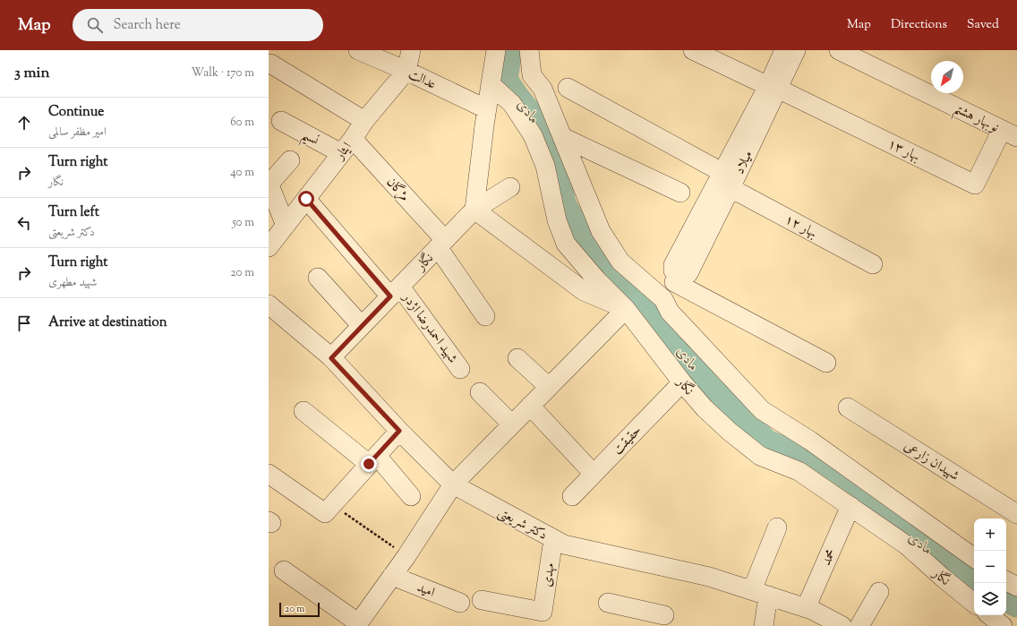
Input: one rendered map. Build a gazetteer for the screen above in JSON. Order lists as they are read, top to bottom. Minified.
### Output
{"streets":{"street":["عدالت","نوبهار هشتم","نسیم","بهار ۱۳","ایثار","میلاد","مژگان","بهار ۱۲","نگار","شهید احمدرضا اژدر","حقیقت","شهیدان زارعی","دکتر شریعتی","محمد","مهدی","امید"]},"crossings":[["عدالت","ایثار"],["نوبهار هشتم","بهار ۱۳"],["نسیم","ایثار"],["بهار ۱۳","میلاد"],["ایثار","مژگان"],["ایثار","شهید احمدرضا اژدر"],["میلاد","بهار ۱۲"],["مژگان","نگار"],["نگار","شهید احمدرضا اژدر"],["نگار","حقیقت"],["نگار","دکتر شریعتی"],["نگار","محمد"],["دکتر شریعتی","محمد"],["دکتر شریعتی","مهدی"]],"water":["مادی"],"scale_bar":"20 m","north":"bottom left","page":{"header":"Map","search":"Search here","nav":["Map","Directions","Saved"],"heading":["3 min","Walk · 170 m"],"list":[["Continue","امیر مظفر سالمی","60 m"],["Turn right","نگار","40 m"],["Turn left","دکتر شریعتی","50 m"],["Turn right","شهید مطهری","20 m"],"Arrive at destination"],"map_buttons":["+","−"],"scale":"20 m"}}
